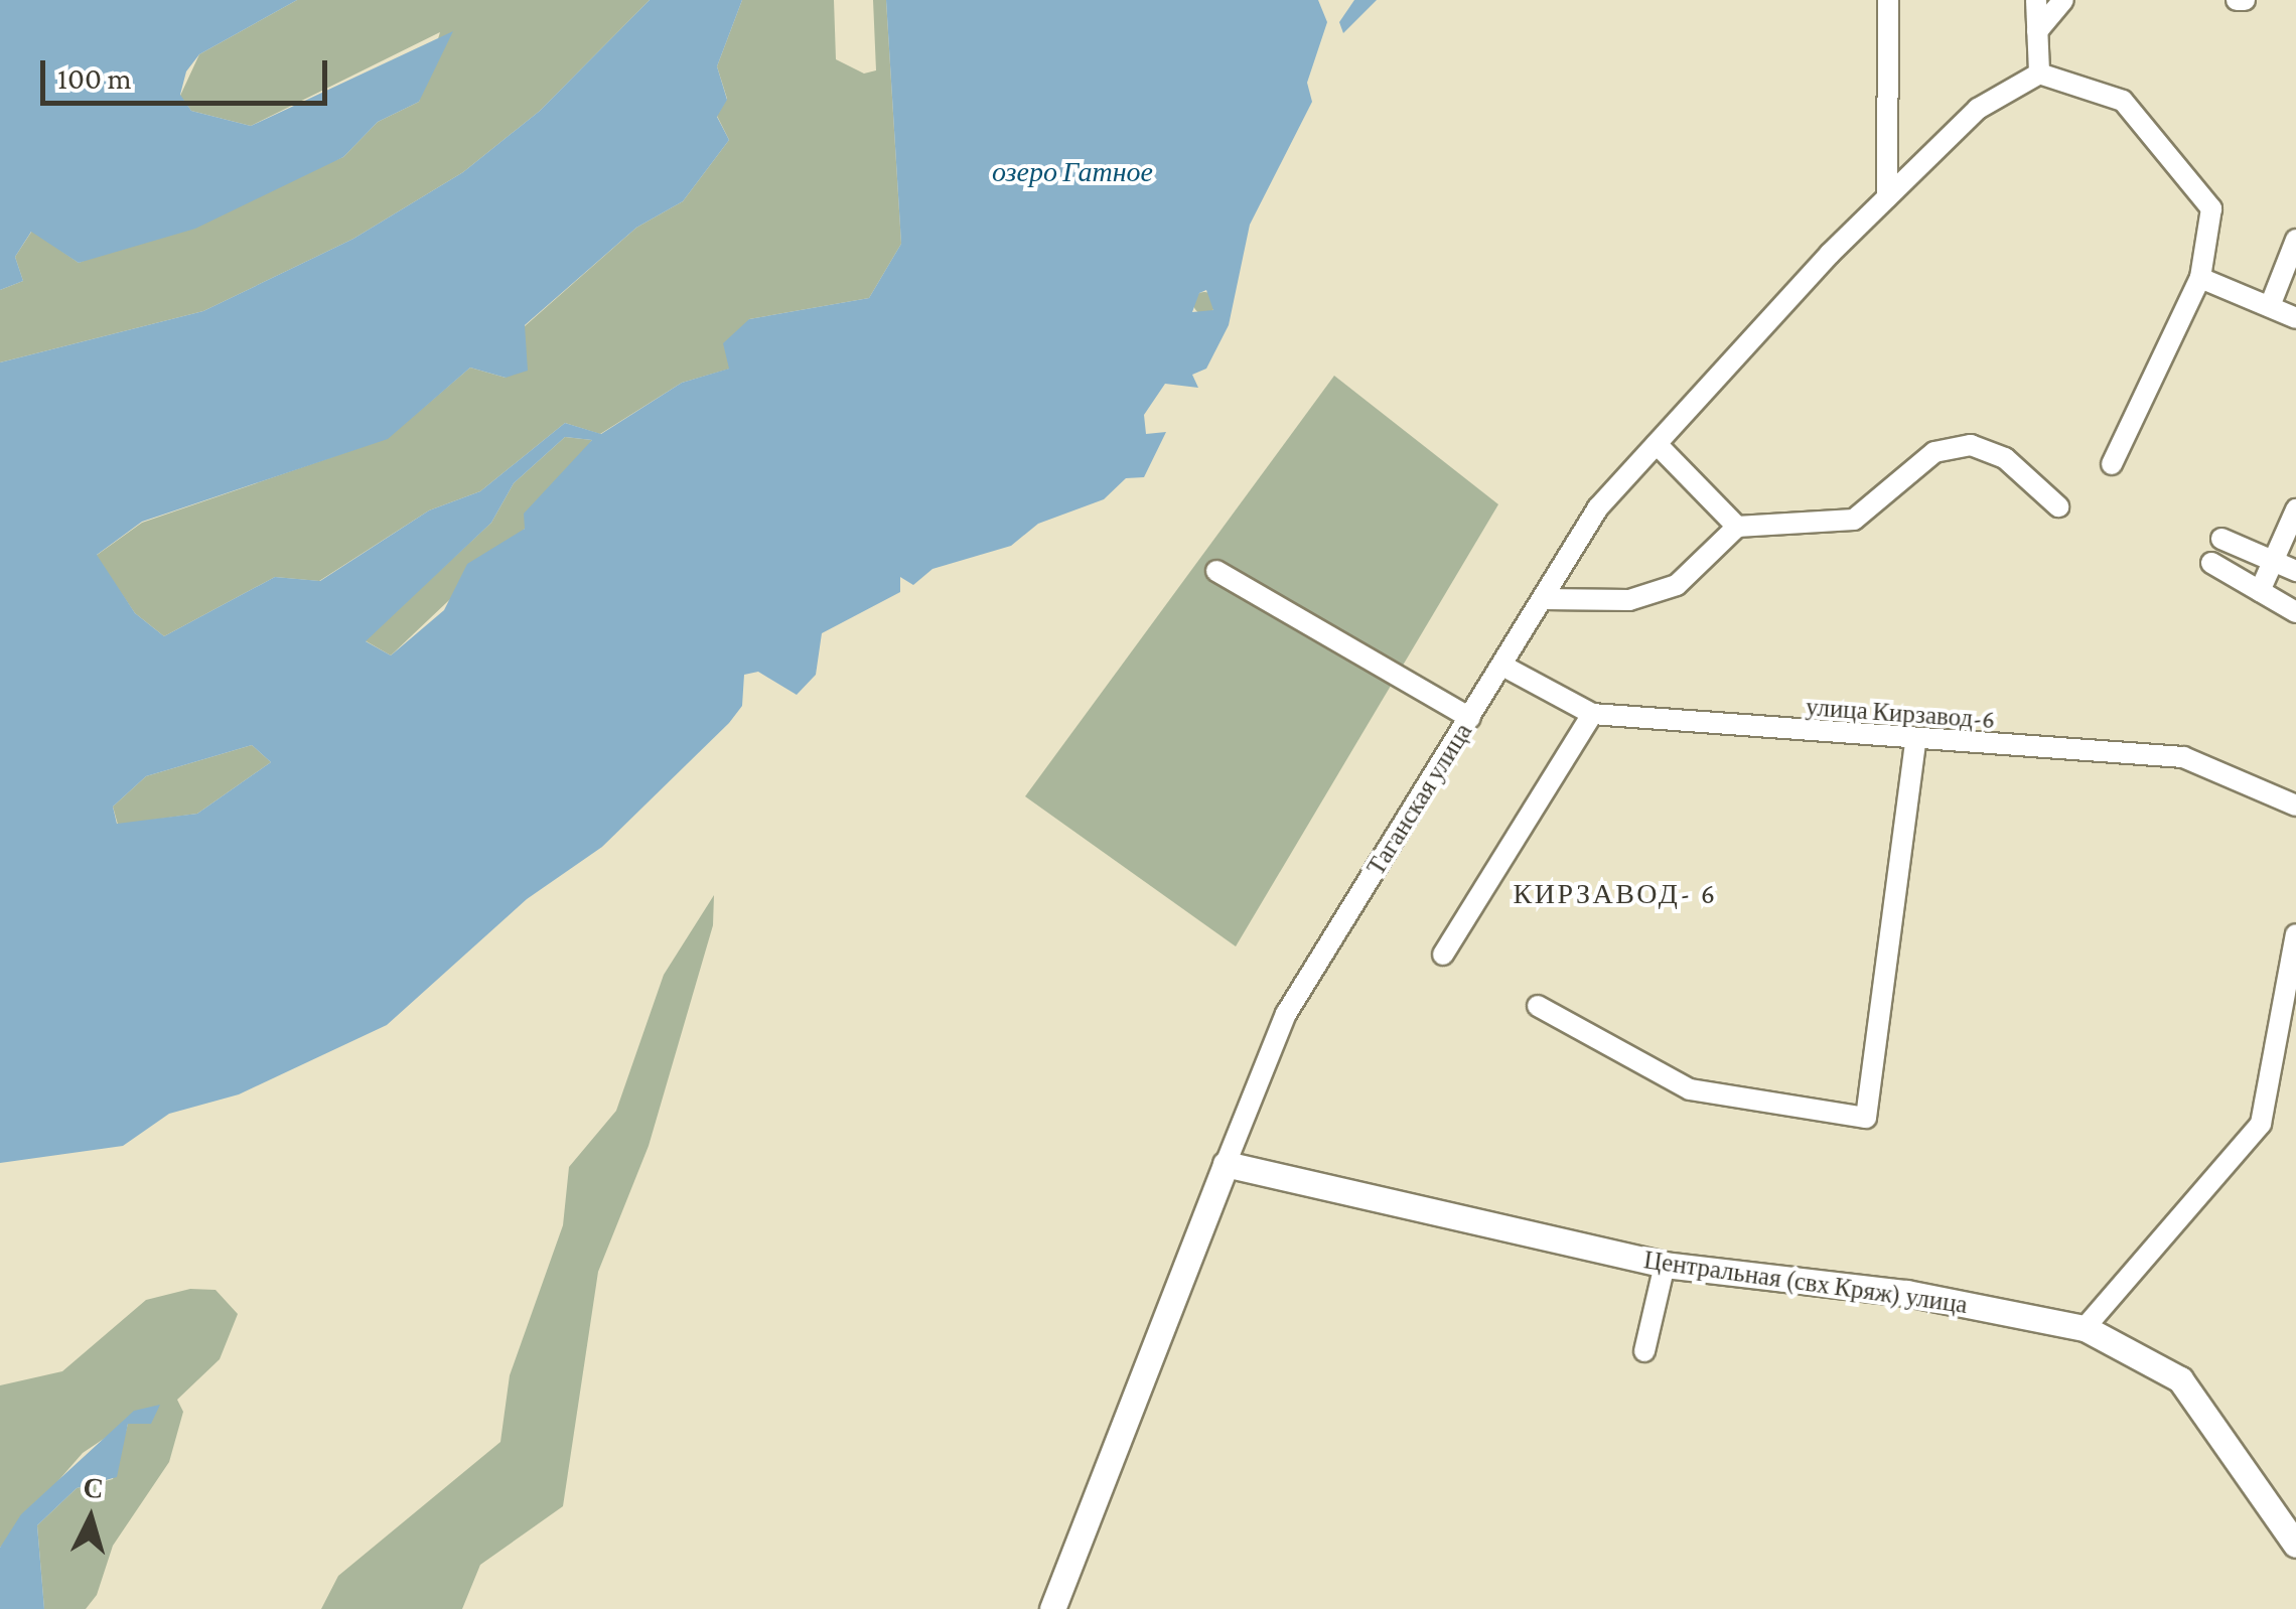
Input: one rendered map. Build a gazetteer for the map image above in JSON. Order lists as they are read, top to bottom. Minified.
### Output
{"streets":{"main road":["Таганская улица","Центральная (свх Кряж) улица"],"street":["улица Кирзавод-6"]},"crossings":[["улица Кирзавод-6","Таганская улица"],["Таганская улица","Центральная (свх Кряж) улица"]],"districts":["КИРЗАВОД- 6"],"water":["озеро Гатное"],"scale_bar":"100 m","north":"top"}
